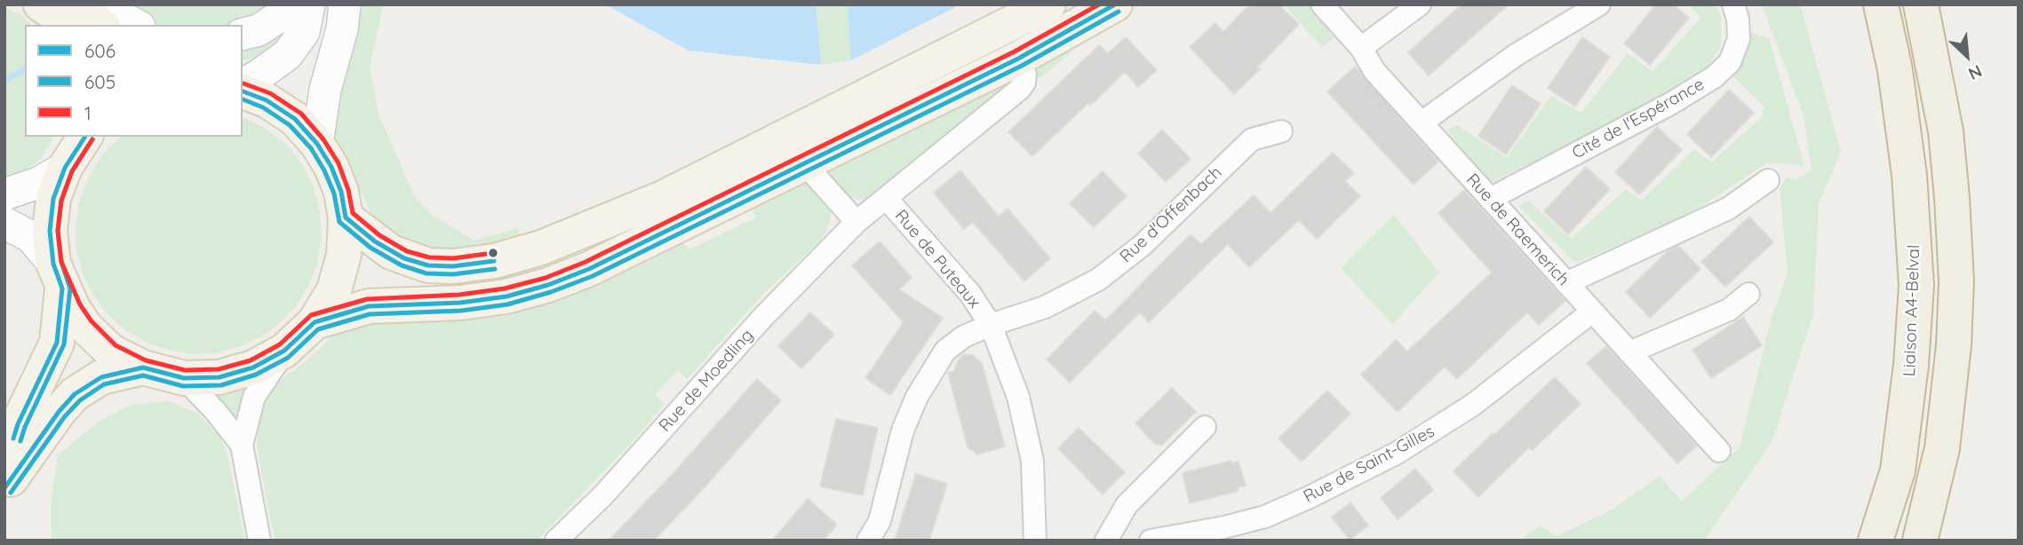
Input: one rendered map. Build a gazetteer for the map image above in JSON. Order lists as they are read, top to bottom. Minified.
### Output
{"streets":{"highway":["Liaison A4-Belval"],"street":["Cité de l'Espérance","Rue d'Offenbach","Rue de Raemerich","Rue de Puteaux","Rue de Moedling","Rue de Saint-Gilles"]},"crossings":[["Cité de l'Espérance","Rue de Raemerich"],["Rue d'Offenbach","Rue de Puteaux"],["Rue de Raemerich","Rue de Saint-Gilles"],["Rue de Puteaux","Rue de Moedling"]],"lines":["transit line 606","transit line 1","transit line 605"],"legend":["606","605","1"],"north":"bottom right"}
